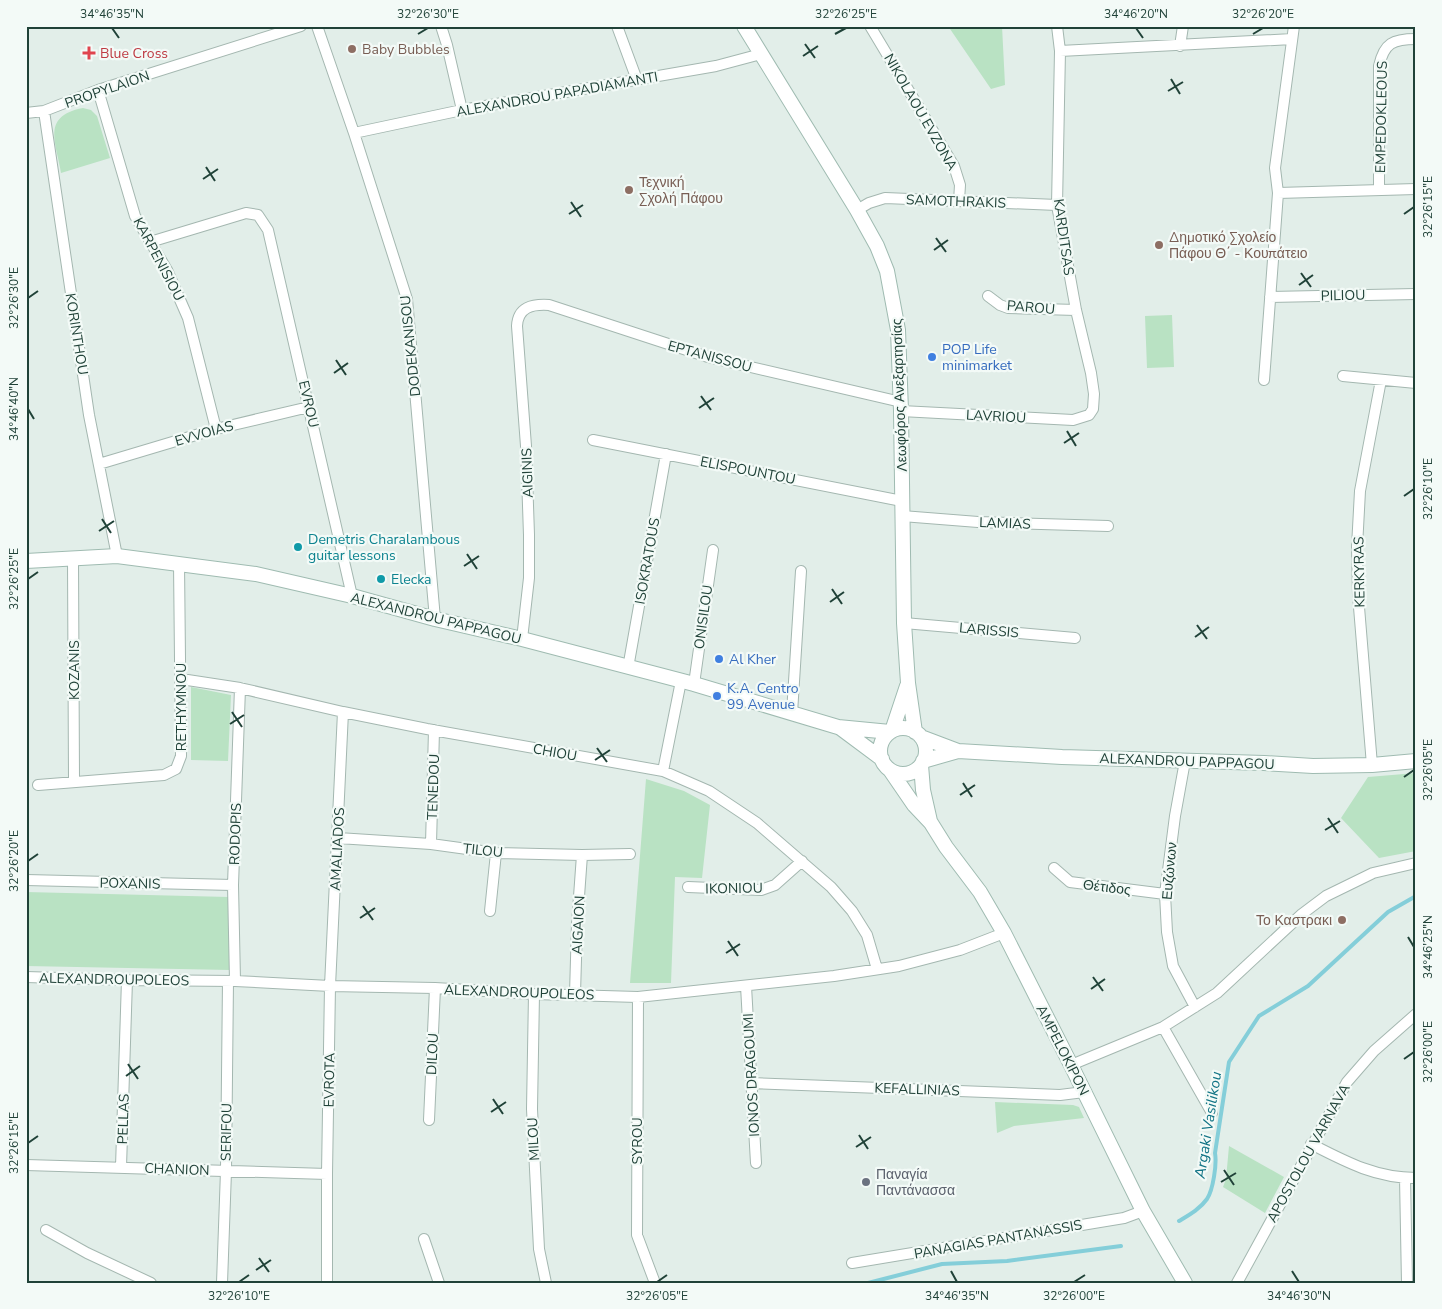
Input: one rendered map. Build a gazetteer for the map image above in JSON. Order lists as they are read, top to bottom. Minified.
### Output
{"streets":{"street":["PROPYLAION","ALEXANDROU PAPADIAMANTI","NIKOLAOU EVZONA","EMPEDOKLEOUS","SAMOTHRAKIS","KARDITSAS","KARPENISIOU","PILIOU","PAROU","KORINTHOU","DODEKANISOU","EPTANISSOU","Λεωφόρος Ανεξαρτησίας","EVROU","LAVRIOU","EVVOIAS","ELISPOUNTOU","AIGINIS","LAMIAS","ISOKRATOUS","KERKYRAS","ONISILOU","ALEXANDROU PAPPAGOU","LARISSIS","KOZANIS","RETHYMNOU","CHIOU","TENEDOU","RODOPIS","AMALIADOS","TILOU","Ευζώνων","POXANIS","Θέτιδος","IKONIOU","AIGAION","ALEXANDROUPOLEOS","AMPELOKIPON","DILOU","IONOS DRAGOUMI","EVROTA","KEFALLINIAS","PELLAS","SERIFOU","MILOU","SYROU","APOSTOLOU VARNAVA","CHANION","PANAGIAS PANTANASSIS"]},"crossings":[["PROPYLAION","KARPENISIOU"],["PROPYLAION","KORINTHOU"],["ALEXANDROU PAPADIAMANTI","DODEKANISOU"],["ALEXANDROU PAPADIAMANTI","Λεωφόρος Ανεξαρτησίας"],["NIKOLAOU EVZONA","SAMOTHRAKIS"],["SAMOTHRAKIS","KARDITSAS"],["SAMOTHRAKIS","Λεωφόρος Ανεξαρτησίας"],["KARDITSAS","PAROU"],["KARDITSAS","LAVRIOU"],["KARPENISIOU","EVROU"],["KARPENISIOU","EVVOIAS"],["KORINTHOU","EVVOIAS"],["KORINTHOU","ALEXANDROU PAPPAGOU"],["DODEKANISOU","ALEXANDROU PAPPAGOU"],["EPTANISSOU","Λεωφόρος Ανεξαρτησίας"],["EPTANISSOU","LAVRIOU"],["EPTANISSOU","AIGINIS"],["Λεωφόρος Ανεξαρτησίας","LAVRIOU"],["Λεωφόρος Ανεξαρτησίας","ELISPOUNTOU"],["Λεωφόρος Ανεξαρτησίας","LAMIAS"],["Λεωφόρος Ανεξαρτησίας","ALEXANDROU PAPPAGOU"],["Λεωφόρος Ανεξαρτησίας","LARISSIS"],["Λεωφόρος Ανεξαρτησίας","AMPELOKIPON"],["EVROU","EVVOIAS"],["EVROU","ALEXANDROU PAPPAGOU"],["ELISPOUNTOU","ISOKRATOUS"],["AIGINIS","ALEXANDROU PAPPAGOU"],["ISOKRATOUS","ALEXANDROU PAPPAGOU"],["KERKYRAS","ALEXANDROU PAPPAGOU"],["ONISILOU","ALEXANDROU PAPPAGOU"],["ONISILOU","CHIOU"],["ALEXANDROU PAPPAGOU","KOZANIS"],["ALEXANDROU PAPPAGOU","RETHYMNOU"],["ALEXANDROU PAPPAGOU","Ευζώνων"],["ALEXANDROU PAPPAGOU","AMPELOKIPON"],["KOZANIS","RETHYMNOU"],["RETHYMNOU","CHIOU"],["CHIOU","TENEDOU"],["CHIOU","RODOPIS"],["CHIOU","AMALIADOS"],["CHIOU","IKONIOU"],["CHIOU","ALEXANDROUPOLEOS"],["TENEDOU","TILOU"],["RODOPIS","POXANIS"],["RODOPIS","ALEXANDROUPOLEOS"],["RODOPIS","SERIFOU"],["AMALIADOS","TILOU"],["AMALIADOS","ALEXANDROUPOLEOS"],["AMALIADOS","EVROTA"],["TILOU","AIGAION"],["Ευζώνων","Θέτιδος"],["AIGAION","ALEXANDROUPOLEOS"],["ALEXANDROUPOLEOS","AMPELOKIPON"],["ALEXANDROUPOLEOS","DILOU"],["ALEXANDROUPOLEOS","IONOS DRAGOUMI"],["ALEXANDROUPOLEOS","EVROTA"],["ALEXANDROUPOLEOS","PELLAS"],["ALEXANDROUPOLEOS","SERIFOU"],["ALEXANDROUPOLEOS","MILOU"],["ALEXANDROUPOLEOS","SYROU"],["AMPELOKIPON","KEFALLINIAS"],["AMPELOKIPON","PANAGIAS PANTANASSIS"],["IONOS DRAGOUMI","KEFALLINIAS"],["EVROTA","CHANION"],["PELLAS","CHANION"],["SERIFOU","CHANION"]],"water":["Argaki Vasilikou"],"places":{"other":["Baby Bubbles","Τεχνική Σχολή Πάφου","Δημοτικό Σχολείο Πάφου Θ΄ - Κουπάτειο","POP Life minimarket","Demetris Charalambous guitar lessons","Elecka","Al Kher","K.A. Centro 99 Avenue","Το Καστρακι","Παναγία Παντάνασσα"],"health":["Blue Cross"]},"coordinates":["34°46'35\"N","32°26'30\"E","32°26'25\"E","34°46'20\"N","32°26'20\"E","32°26'15\"E","34°46'40\"N","32°26'10\"E","32°26'05\"E","34°46'25\"N","32°26'00\"E","34°46'30\"N"]}
